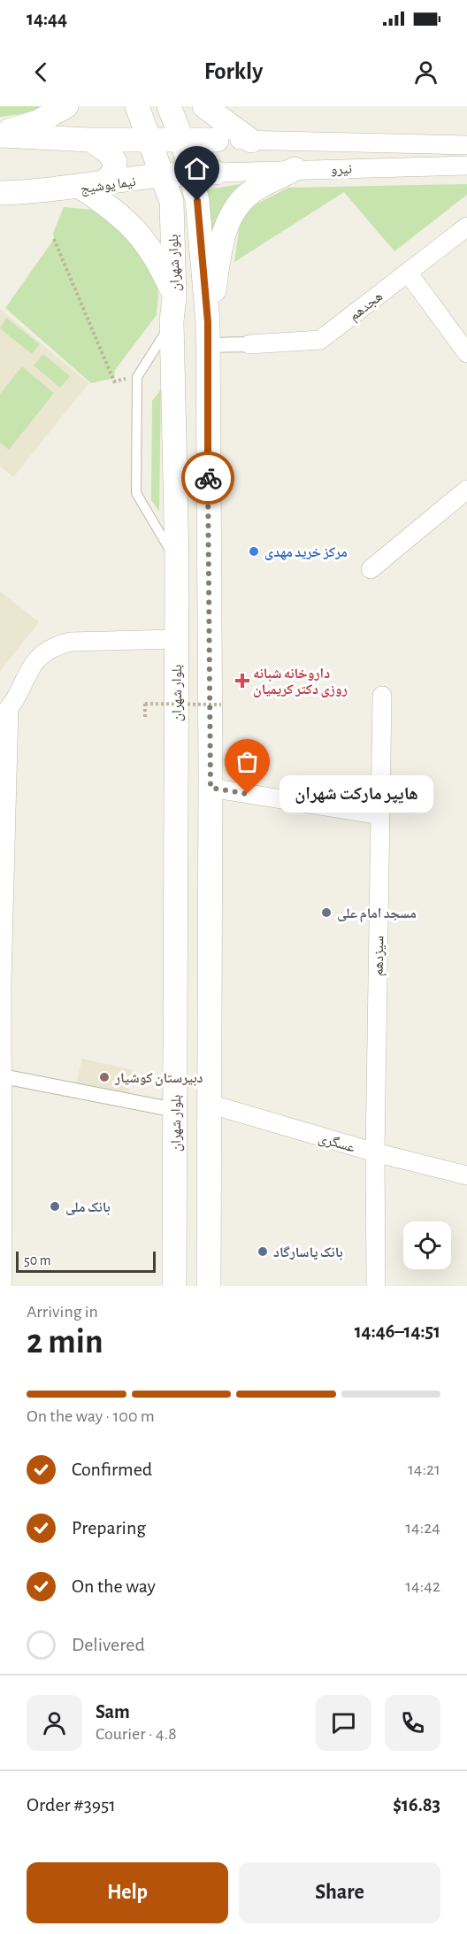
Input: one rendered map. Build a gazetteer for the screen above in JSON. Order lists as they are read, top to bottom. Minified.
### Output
{"streets":{"street":["نیرو","نیما یوشیج","بلوار شهران","هجدهم","سیزدهم","عسگری"]},"crossings":[["نیرو","نیما یوشیج"],["نیما یوشیج","بلوار شهران"],["بلوار شهران","عسگری"],["سیزدهم","عسگری"]],"places":{"other":["مرکز خرید مهدی","هایپر مارکت شهران","مسجد امام علی","دبیرستان کوشیار","بانک ملی","بانک پاسارگاد"],"health":["داروخانه شبانه روزی دکتر کریمیان"]},"scale_bar":"50 m","page":{"status":"14:44","header":"Forkly","bubble":"هایپر مارکت شهران","scale":"50 m","heading":["2 min","Arriving in","14:46–14:51"],"panel":["Sam","Courier · 4.8","Order #3951","$16.83"],"bar":"On the way · 100 m","list":[["Confirmed","14:21"],["Preparing","14:24"],["On the way","14:42"],"Delivered"],"buttons":["Help","Share"]}}
